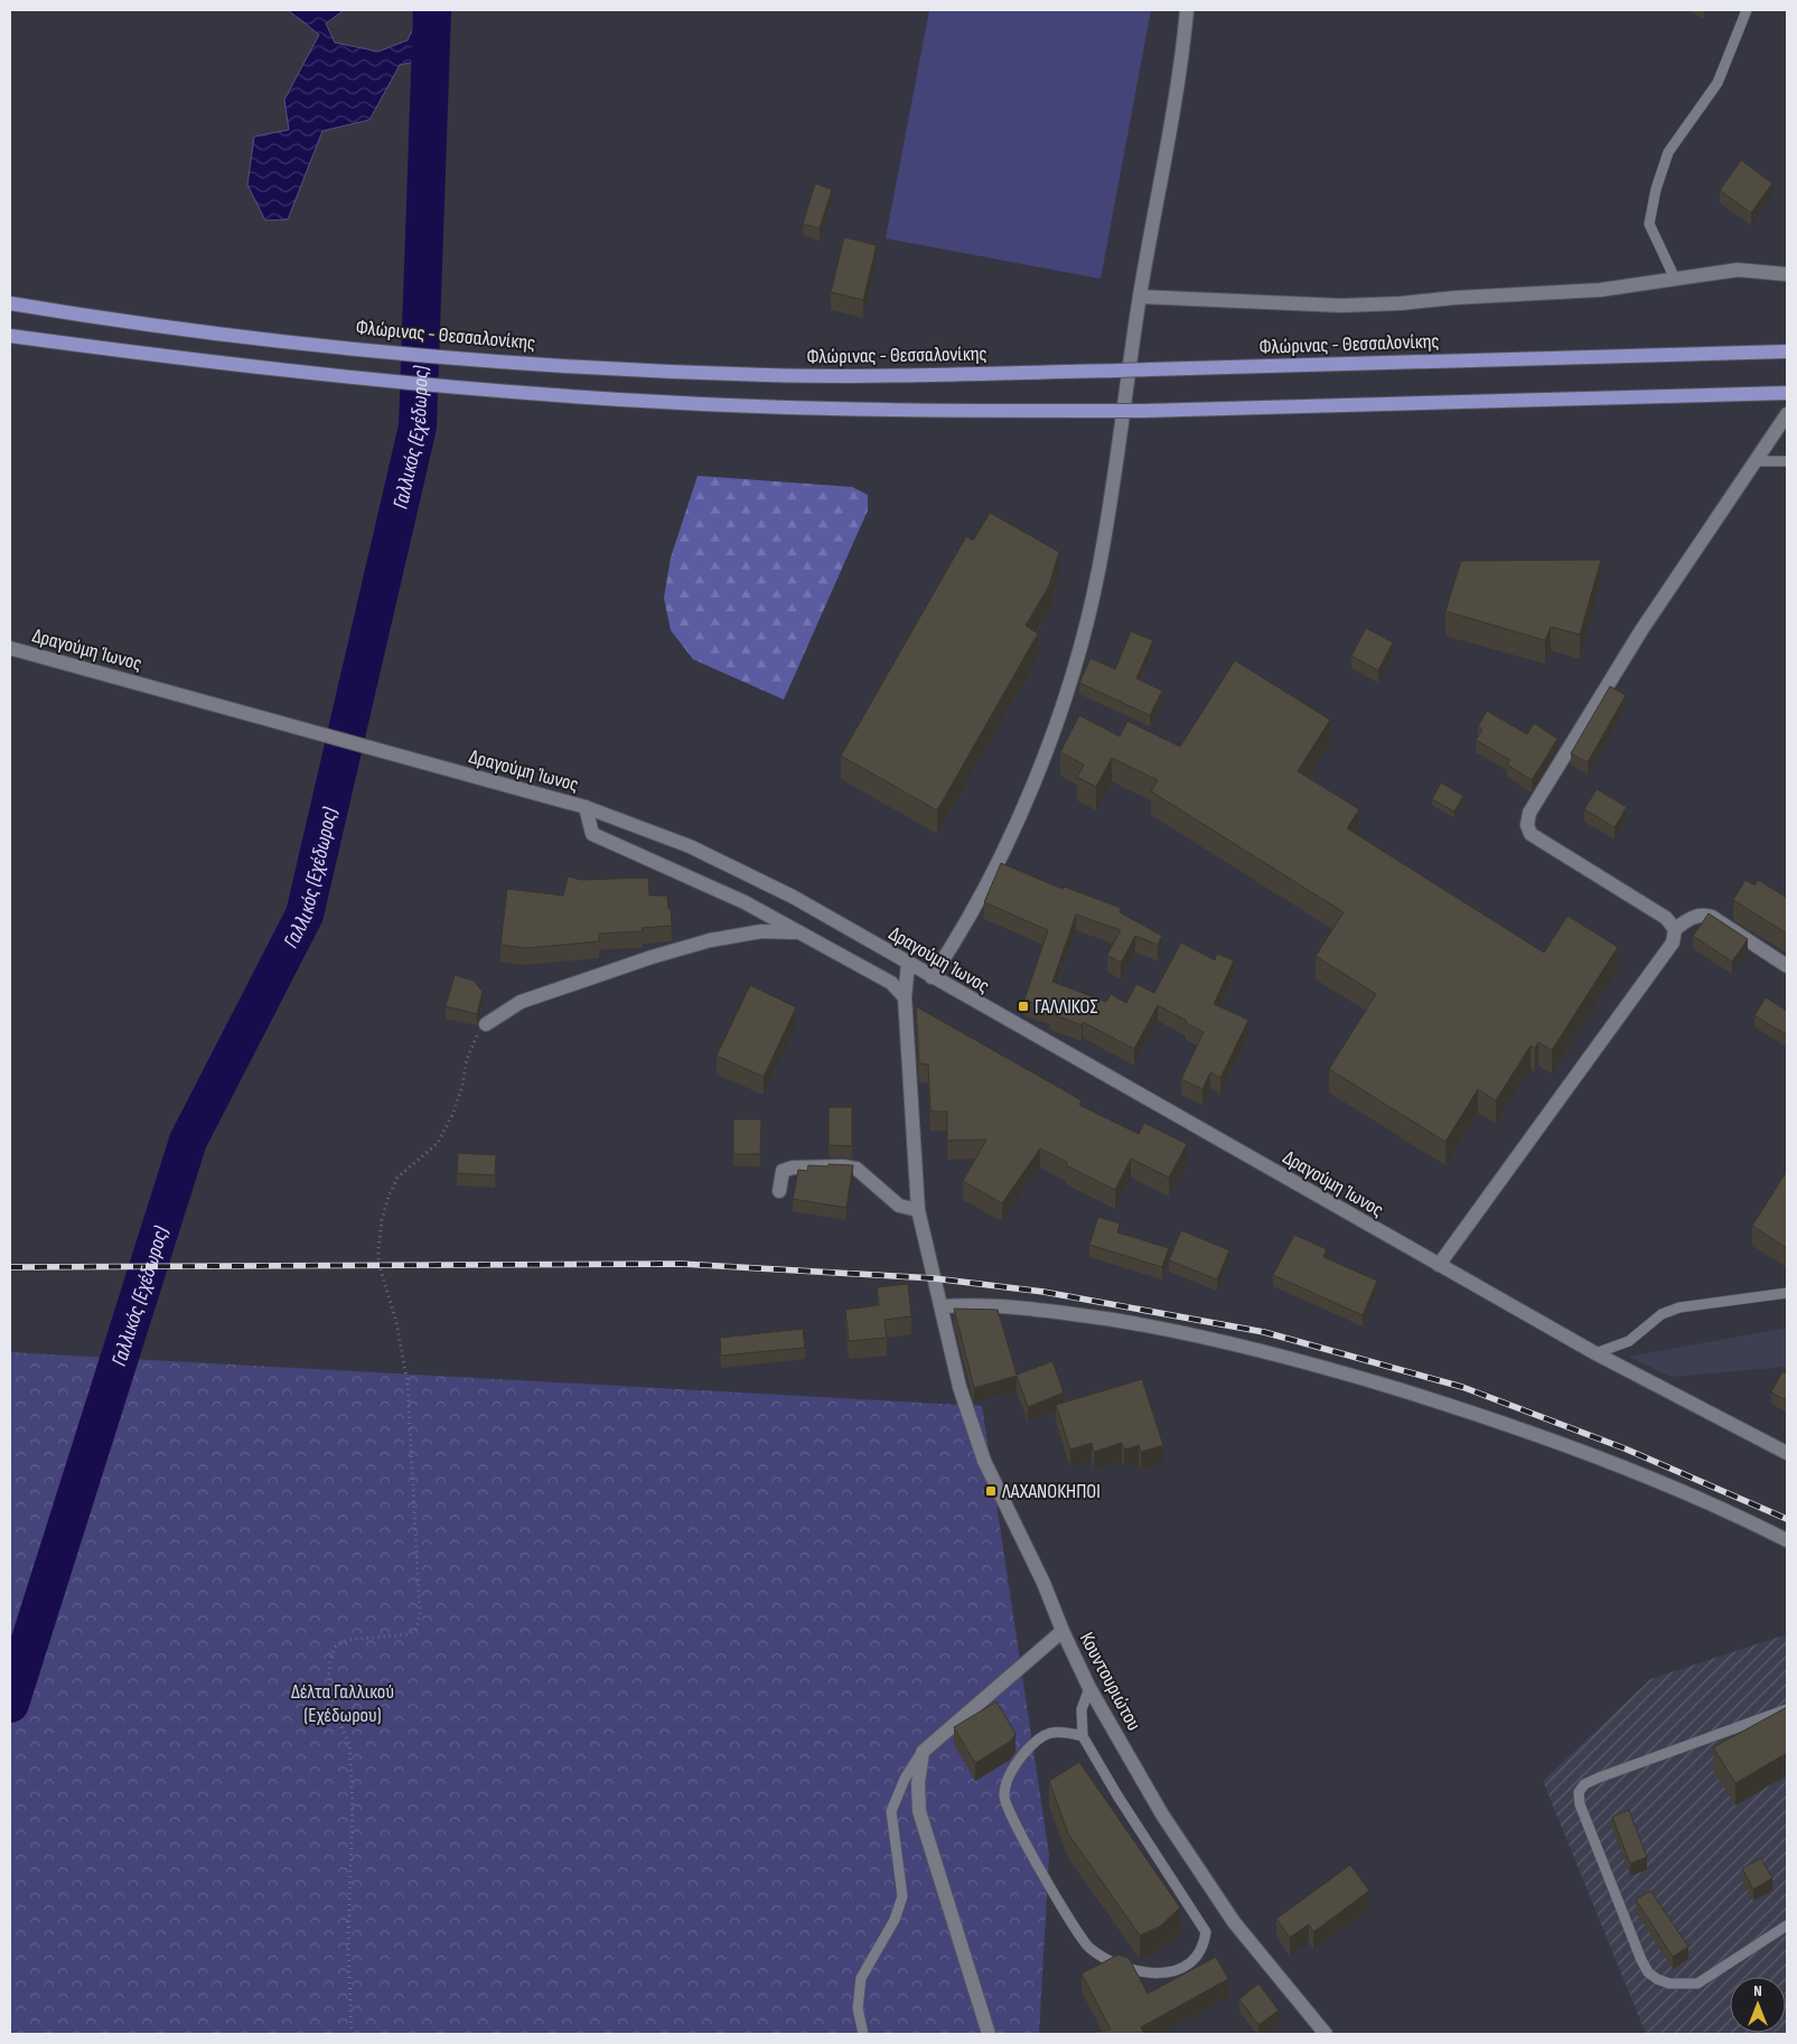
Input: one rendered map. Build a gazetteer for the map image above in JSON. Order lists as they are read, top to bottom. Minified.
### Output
{"streets":{"main road":["Φλώρινας - Θεσσαλονίκης"],"street":["Δραγούμη Ίωνος","Κουντουριώτου"]},"crossings":[["Δραγούμη Ίωνος","Κουντουριώτου"]],"water":["Γαλλικός (Εχέδωρος)"],"parks":["Δέλτα Γαλλικού (Εχέδωρου)"],"places":{"transit":["ΓΑΛΛΙΚΟΣ","ΛΑΧΑΝΟΚΗΠΟΙ"]},"north":"top"}
